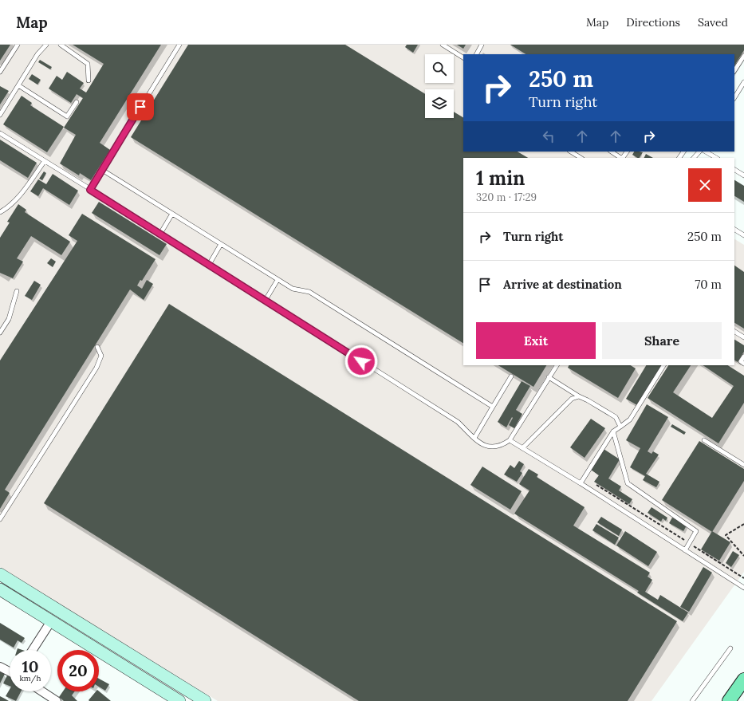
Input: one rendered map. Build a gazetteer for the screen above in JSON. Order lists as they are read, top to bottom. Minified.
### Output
{"page":{"header":"Map","nav":["Map","Directions","Saved"],"turn":["250 m","Turn right"],"heading":["1 min","320 m · 17:29"],"list":[{"name":"Turn right","value":"250 m"},{"name":"Arrive at destination","value":"70 m"}],"buttons":["Exit","Share"],"speed":"10 km/h","limit":"20"}}
